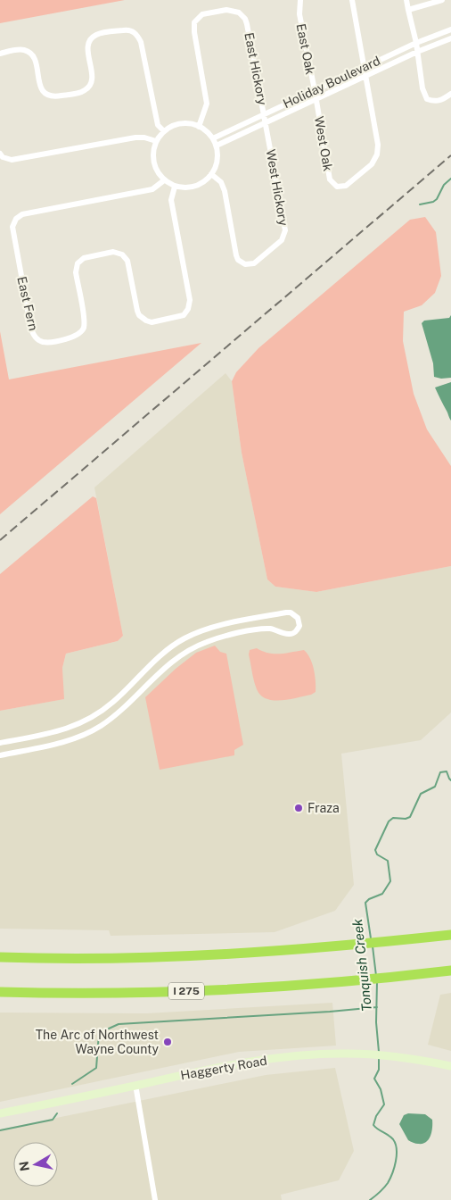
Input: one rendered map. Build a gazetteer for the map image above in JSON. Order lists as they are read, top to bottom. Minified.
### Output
{"streets":{"highway":["I 275"],"main road":["Haggerty Road"],"street":["East Oak","East Hickory","Holiday Boulevard","West Oak","West Hickory","East Fern"]},"crossings":[["East Oak","Holiday Boulevard"],["East Oak","West Oak"],["East Hickory","Holiday Boulevard"],["East Hickory","West Hickory"],["East Hickory","East Fern"],["Holiday Boulevard","West Oak"],["Holiday Boulevard","West Hickory"],["Holiday Boulevard","East Fern"],["West Hickory","East Fern"]],"water":["Tonquish Creek"],"places":["Fraza","The Arc of Northwest Wayne County"],"north":"left"}
